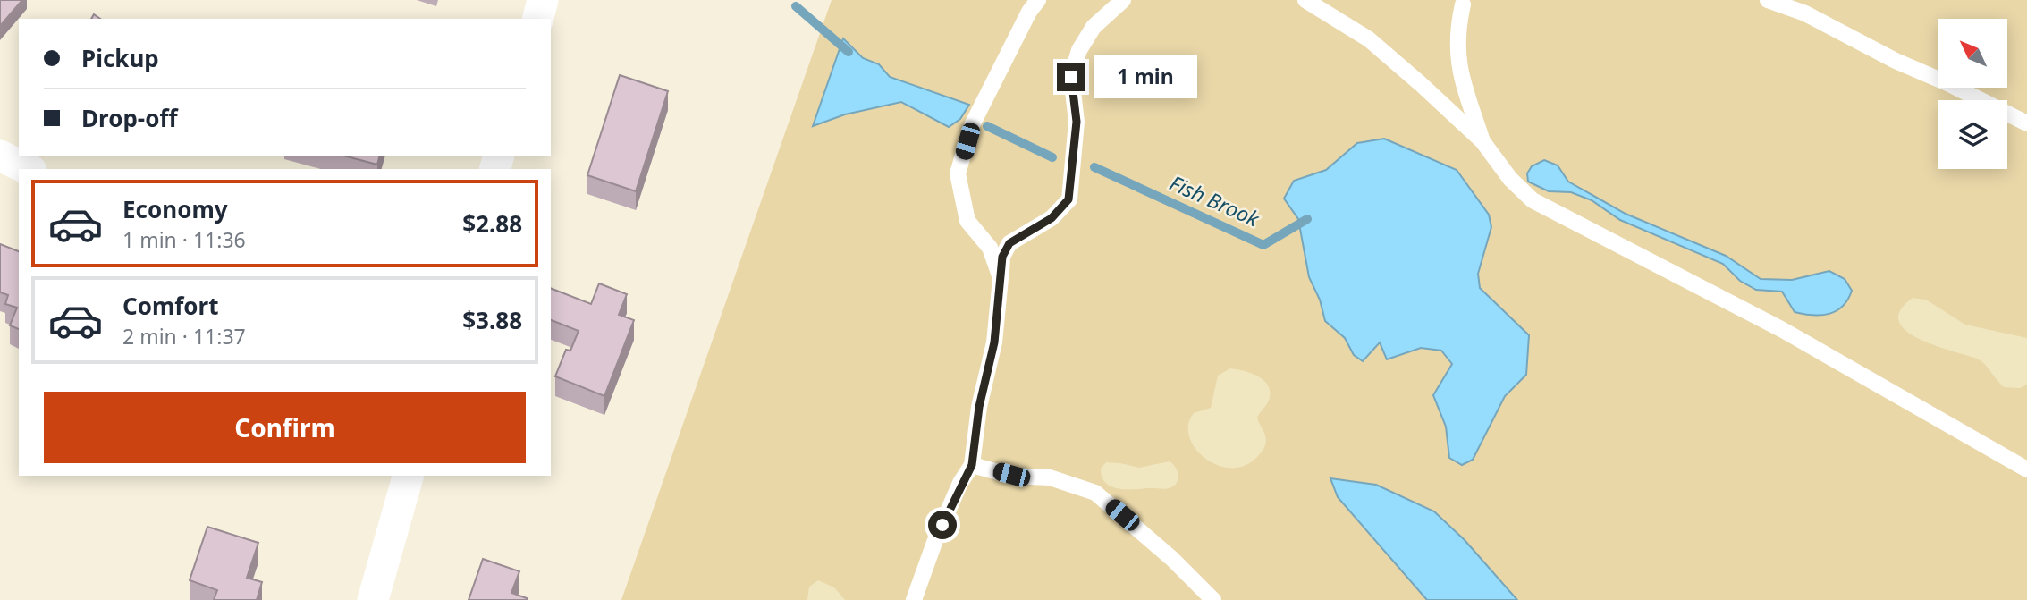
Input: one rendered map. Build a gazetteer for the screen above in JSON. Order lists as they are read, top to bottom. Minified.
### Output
{"water":["Fish Brook"],"north":"top left","page":{"banner":["Pickup","Drop-off"],"bubble":"1 min","list":[{"name":"Economy","note":"1 min · 11:36","value":"$2.88"},{"name":"Comfort","note":"2 min · 11:37","value":"$3.88"}],"buttons":"Confirm"}}
